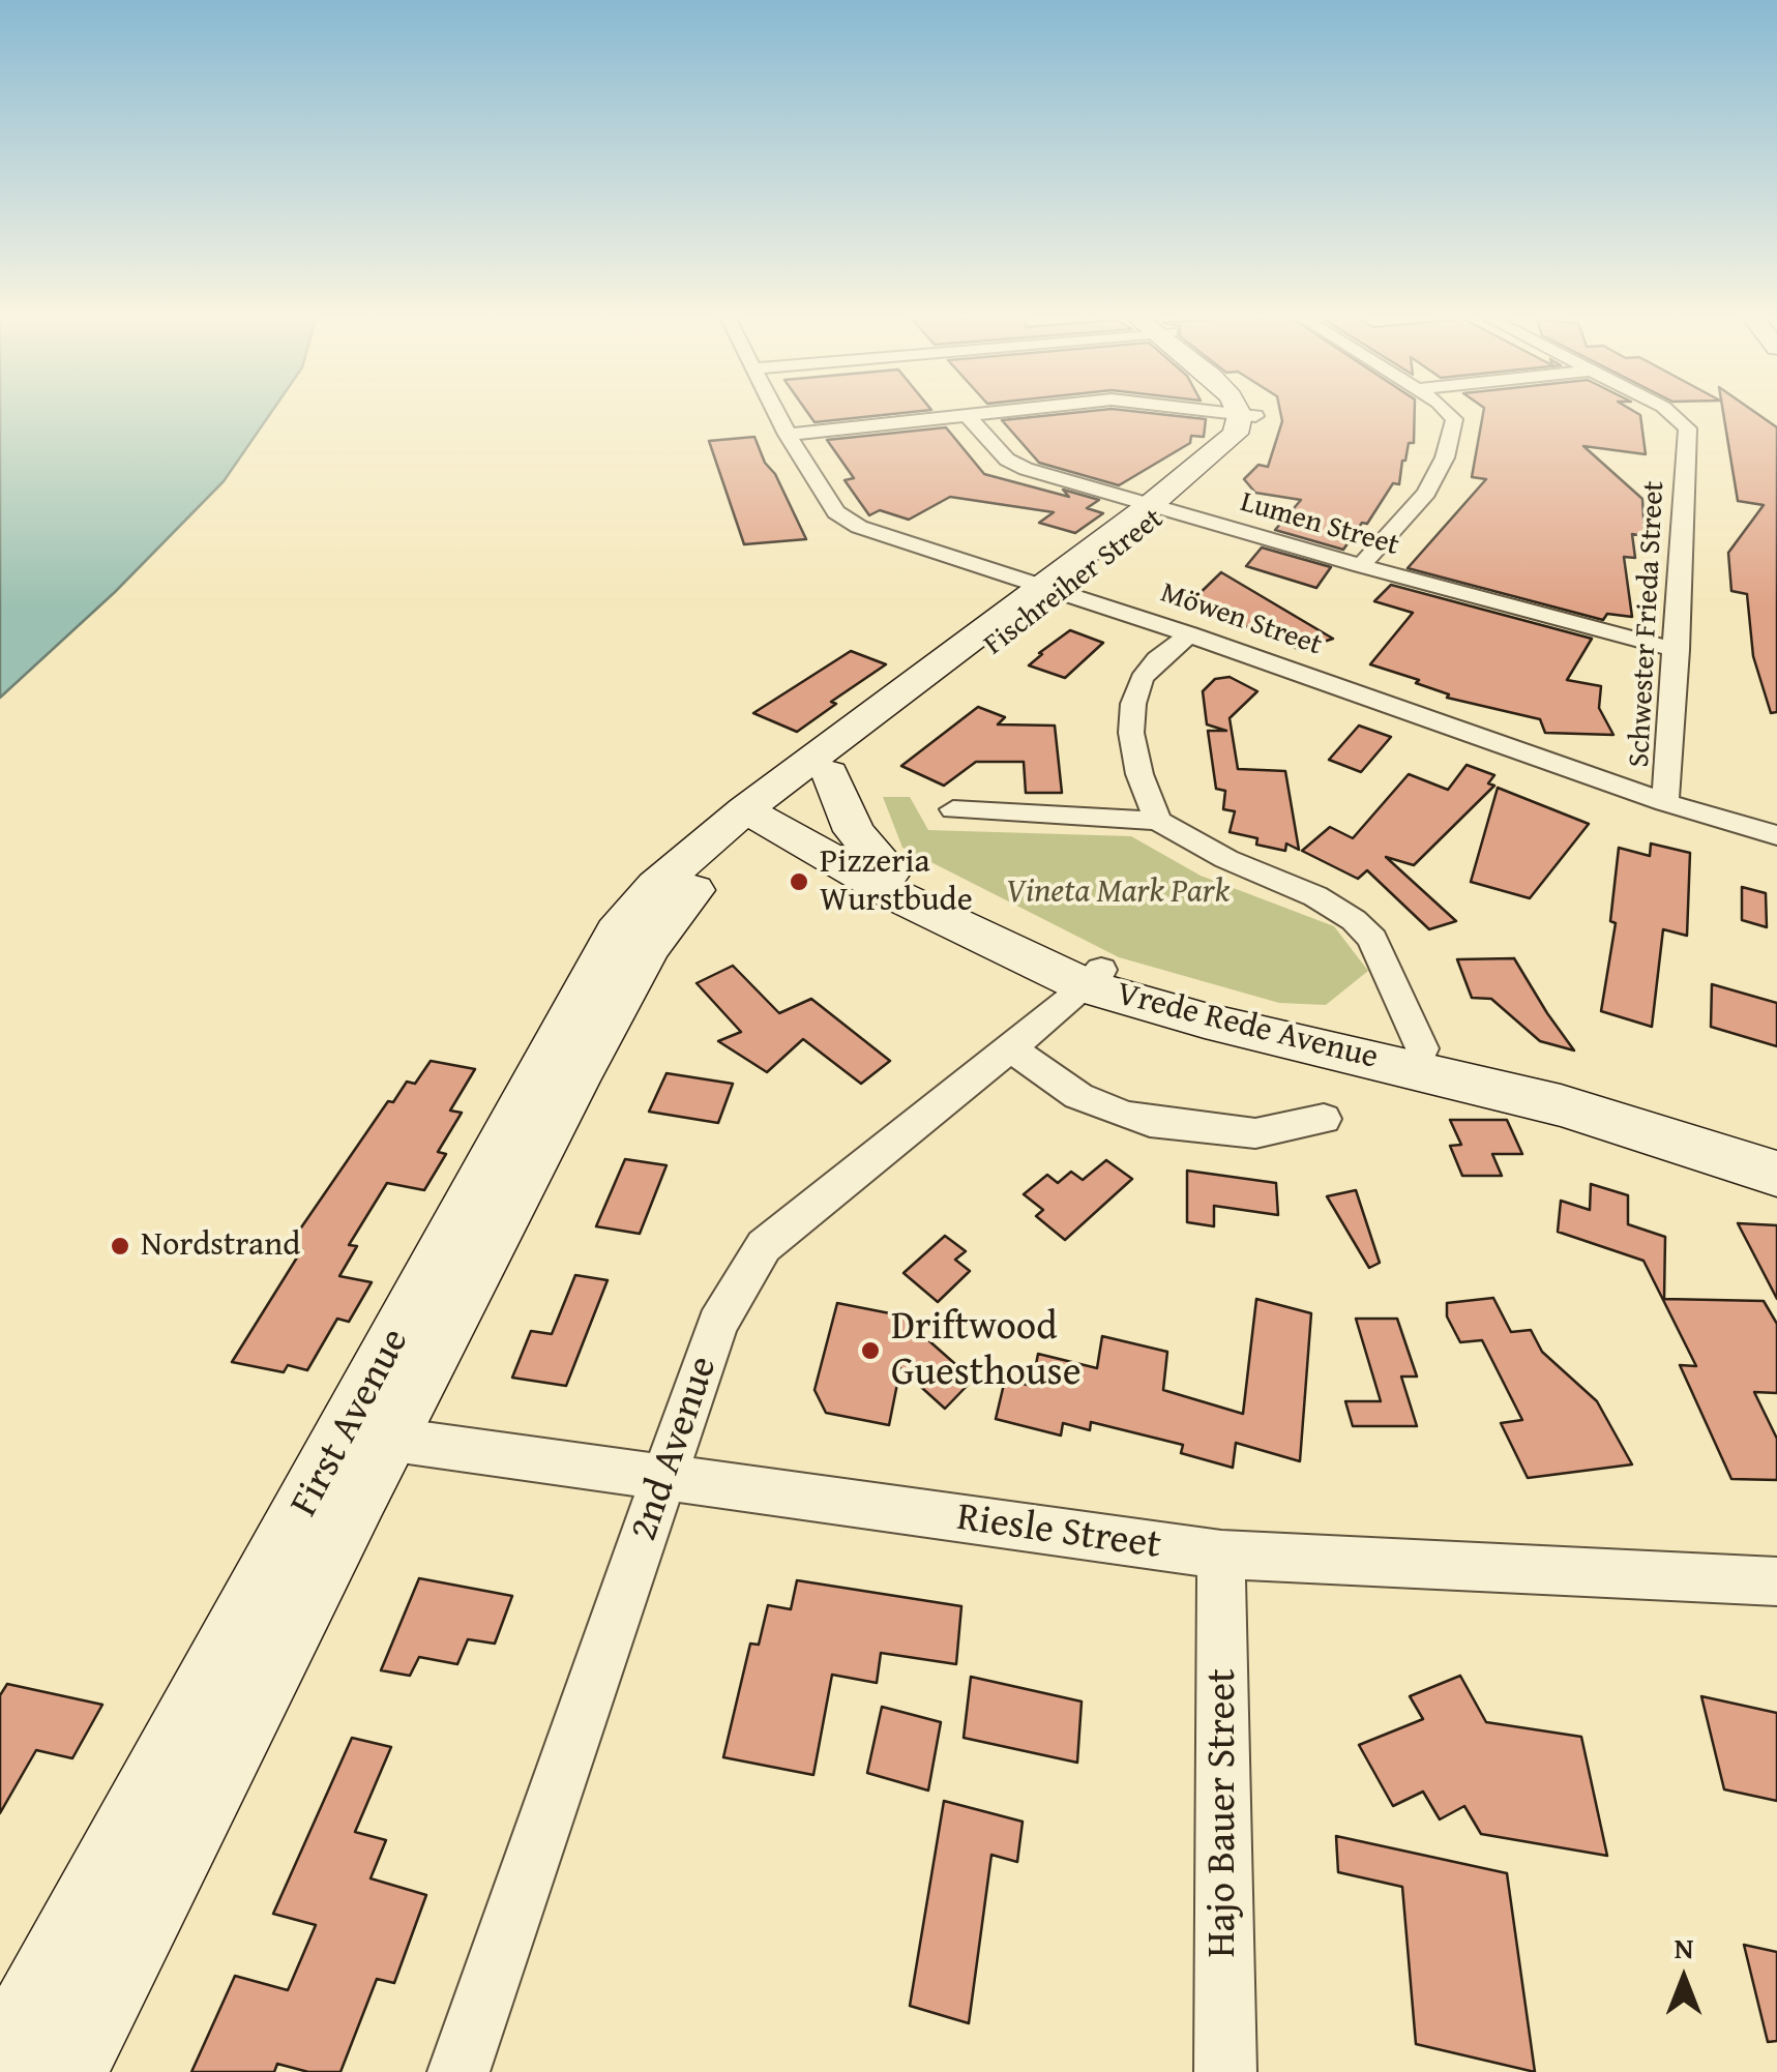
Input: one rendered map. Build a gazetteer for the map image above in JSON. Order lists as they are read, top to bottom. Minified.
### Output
{"streets":{"street":["Lumen Street","Fischreiher Street","Möwen Street","Schwester Frieda Street","Vrede Rede Avenue","First Avenue","2nd Avenue","Riesle Street","Hajo Bauer Street"]},"crossings":[["Lumen Street","Fischreiher Street"],["Lumen Street","Schwester Frieda Street"],["Fischreiher Street","Möwen Street"],["Fischreiher Street","Vrede Rede Avenue"],["Fischreiher Street","First Avenue"],["Möwen Street","Schwester Frieda Street"],["Vrede Rede Avenue","First Avenue"],["Vrede Rede Avenue","2nd Avenue"],["First Avenue","Riesle Street"],["2nd Avenue","Riesle Street"],["Riesle Street","Hajo Bauer Street"]],"parks":["Vineta Mark Park"],"places":["Pizzeria Wurstbude","Nordstrand","Driftwood Guesthouse"],"north":"top"}
